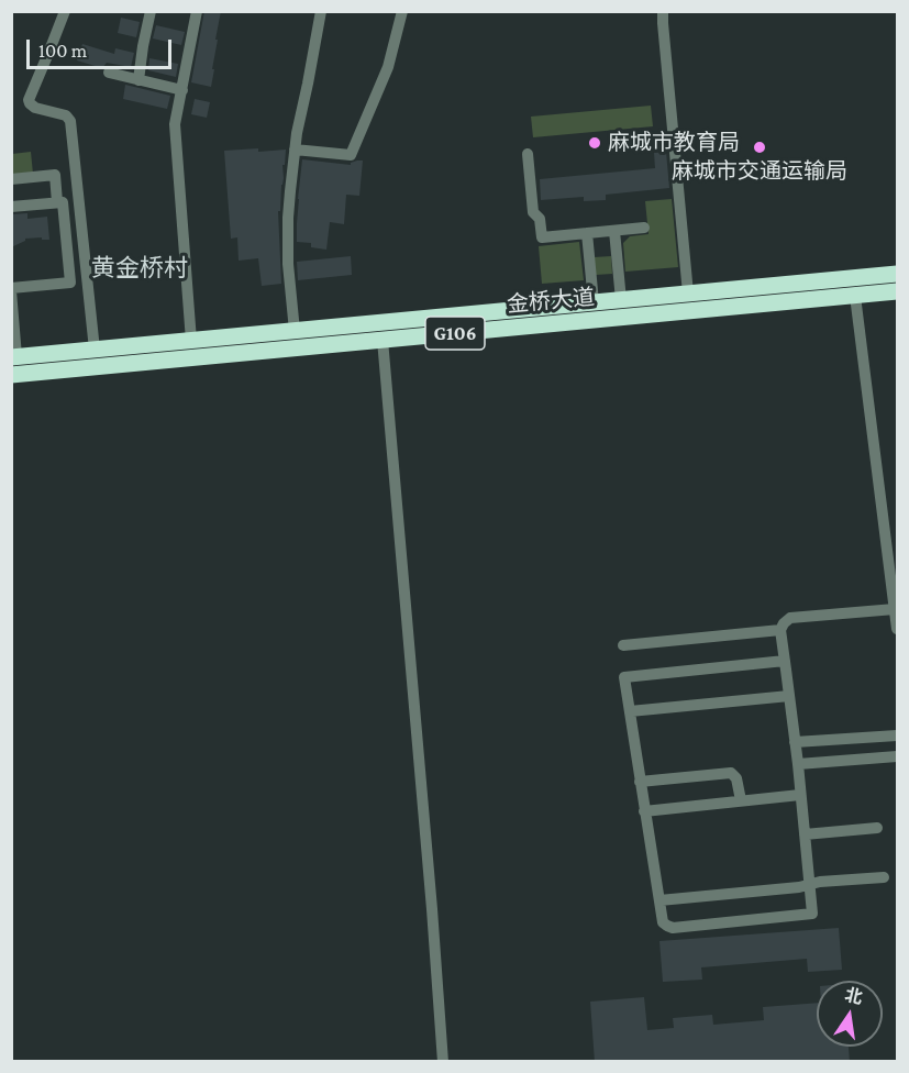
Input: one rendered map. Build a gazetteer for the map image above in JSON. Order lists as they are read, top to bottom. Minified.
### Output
{"streets":{"highway":["金桥大道","G106"]},"districts":["黄金桥村"],"places":["麻城市教育局","麻城市交通运输局"],"scale_bar":"100 m","north":"top"}
